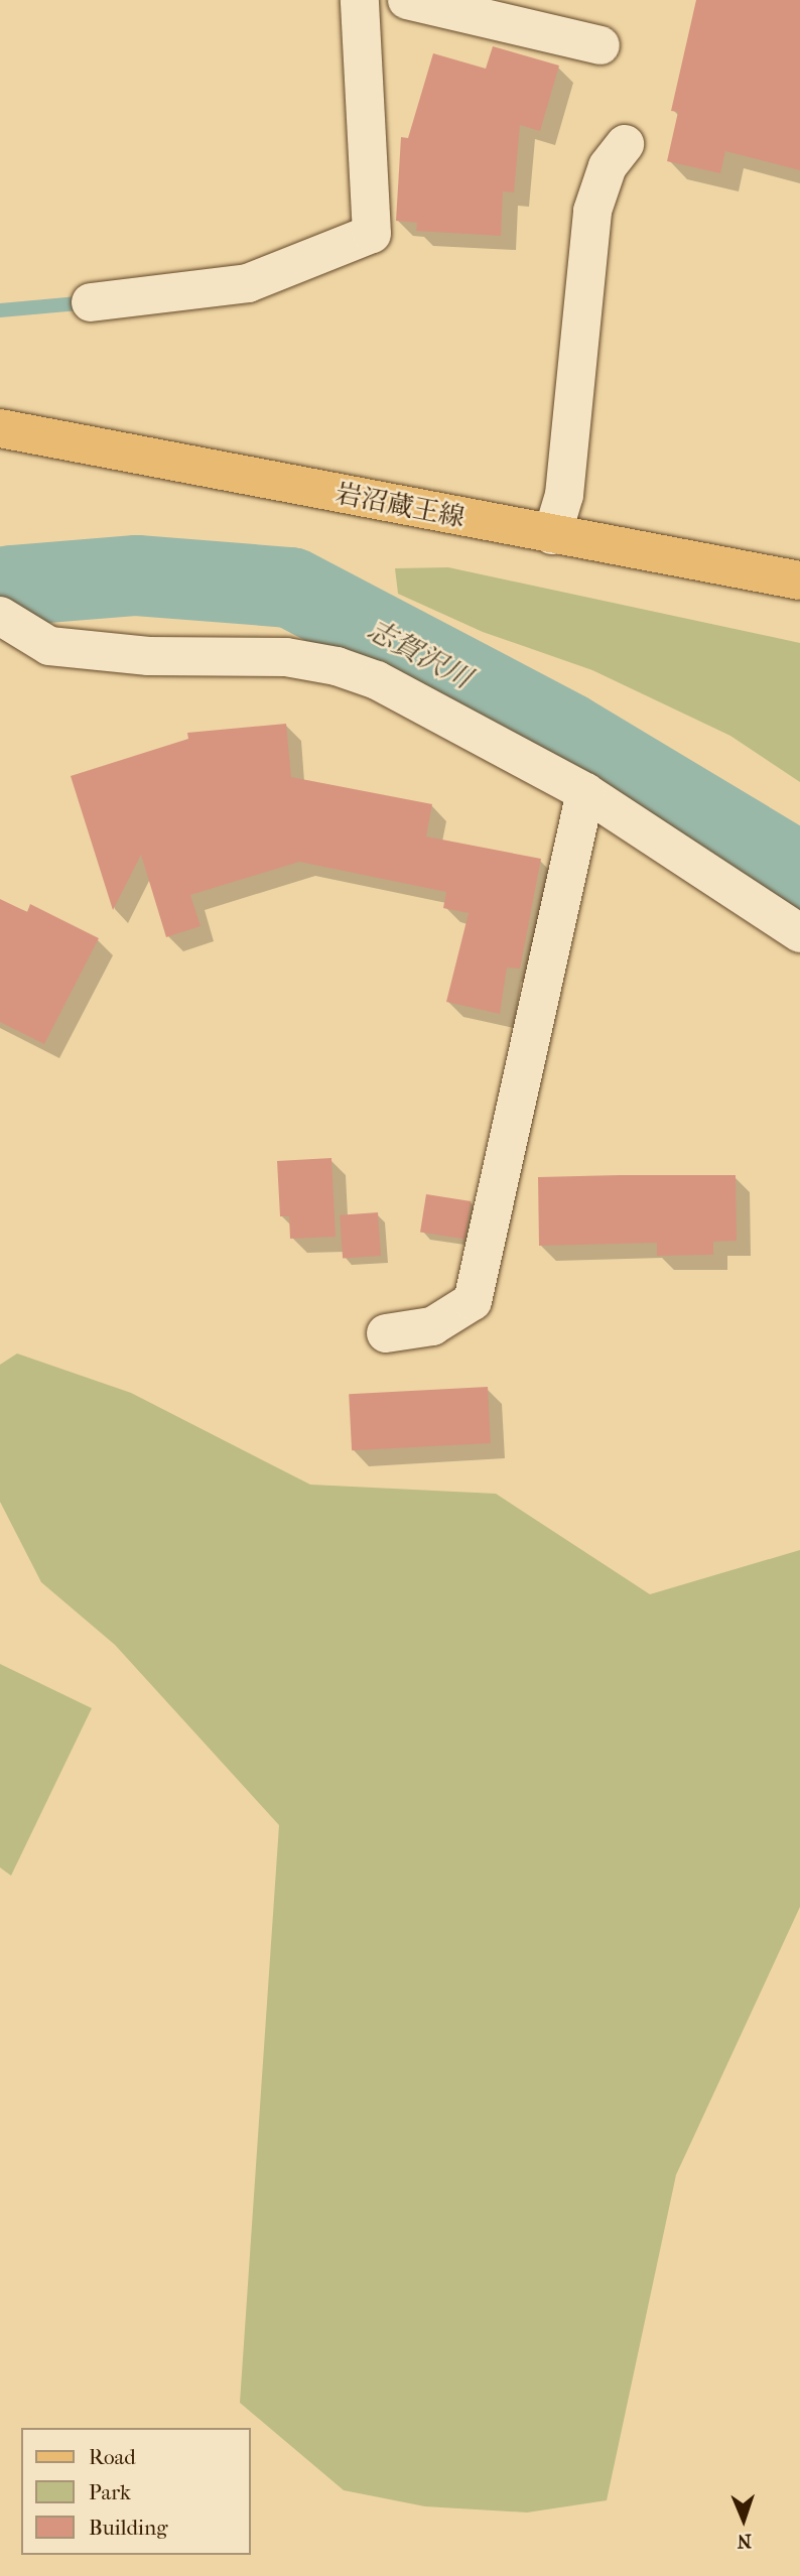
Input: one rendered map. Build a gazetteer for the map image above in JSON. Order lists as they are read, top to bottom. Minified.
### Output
{"streets":{"main road":["岩沼蔵王線"]},"water":["志賀沢川"],"legend":["Road","Park","Building"],"north":"bottom"}
